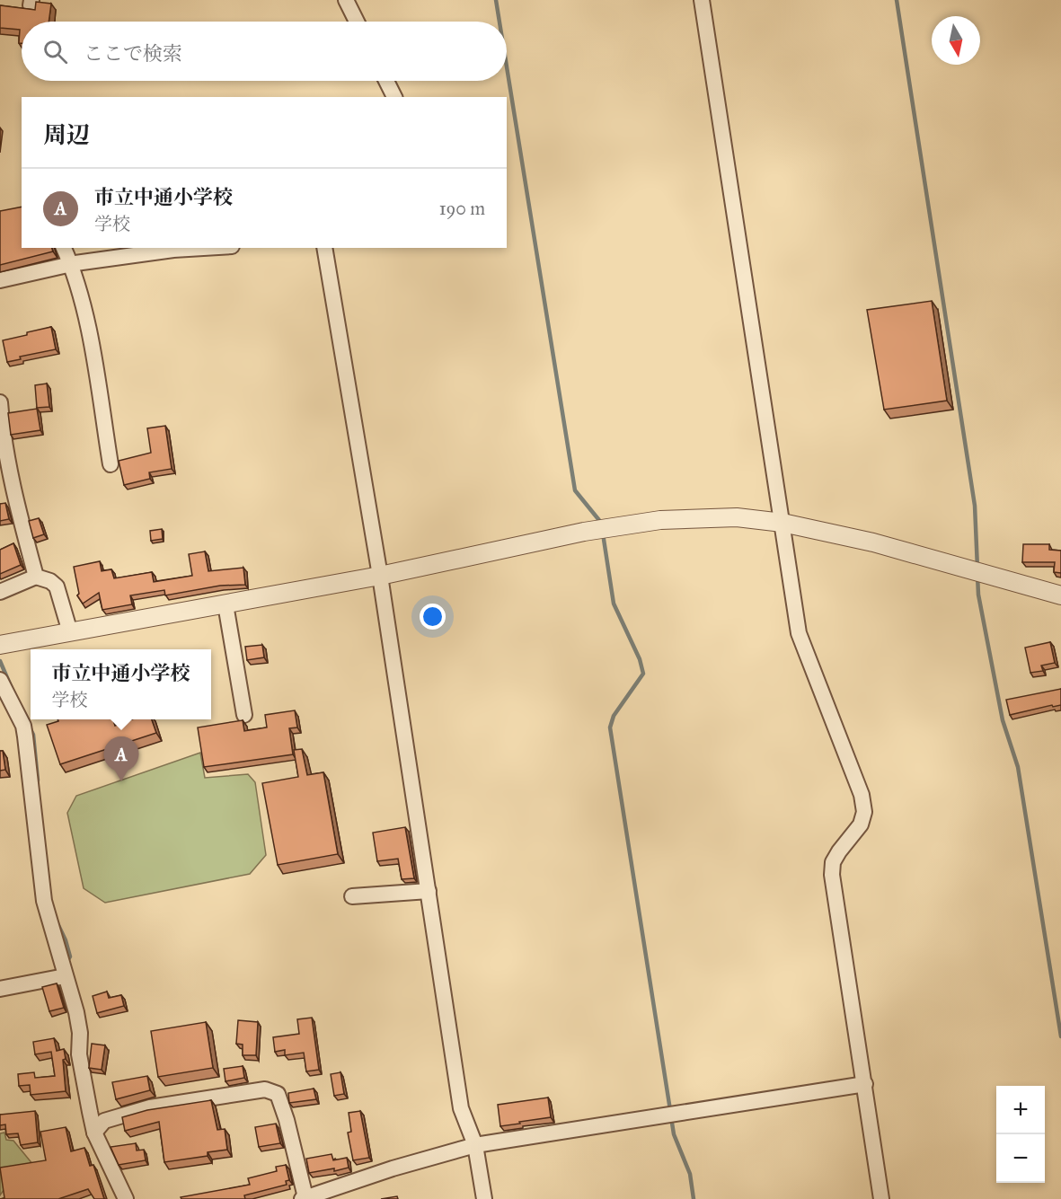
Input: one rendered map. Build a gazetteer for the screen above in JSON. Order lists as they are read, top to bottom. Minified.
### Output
{"north":"bottom","page":{"search":"ここで検索","heading":"周辺","list":[{"mark":"A","name":"市立中通小学校","note":"学校","value":"190 m"}],"popup":["市立中通小学校","学校"],"pins":"A","map_buttons":["+","−"]}}
